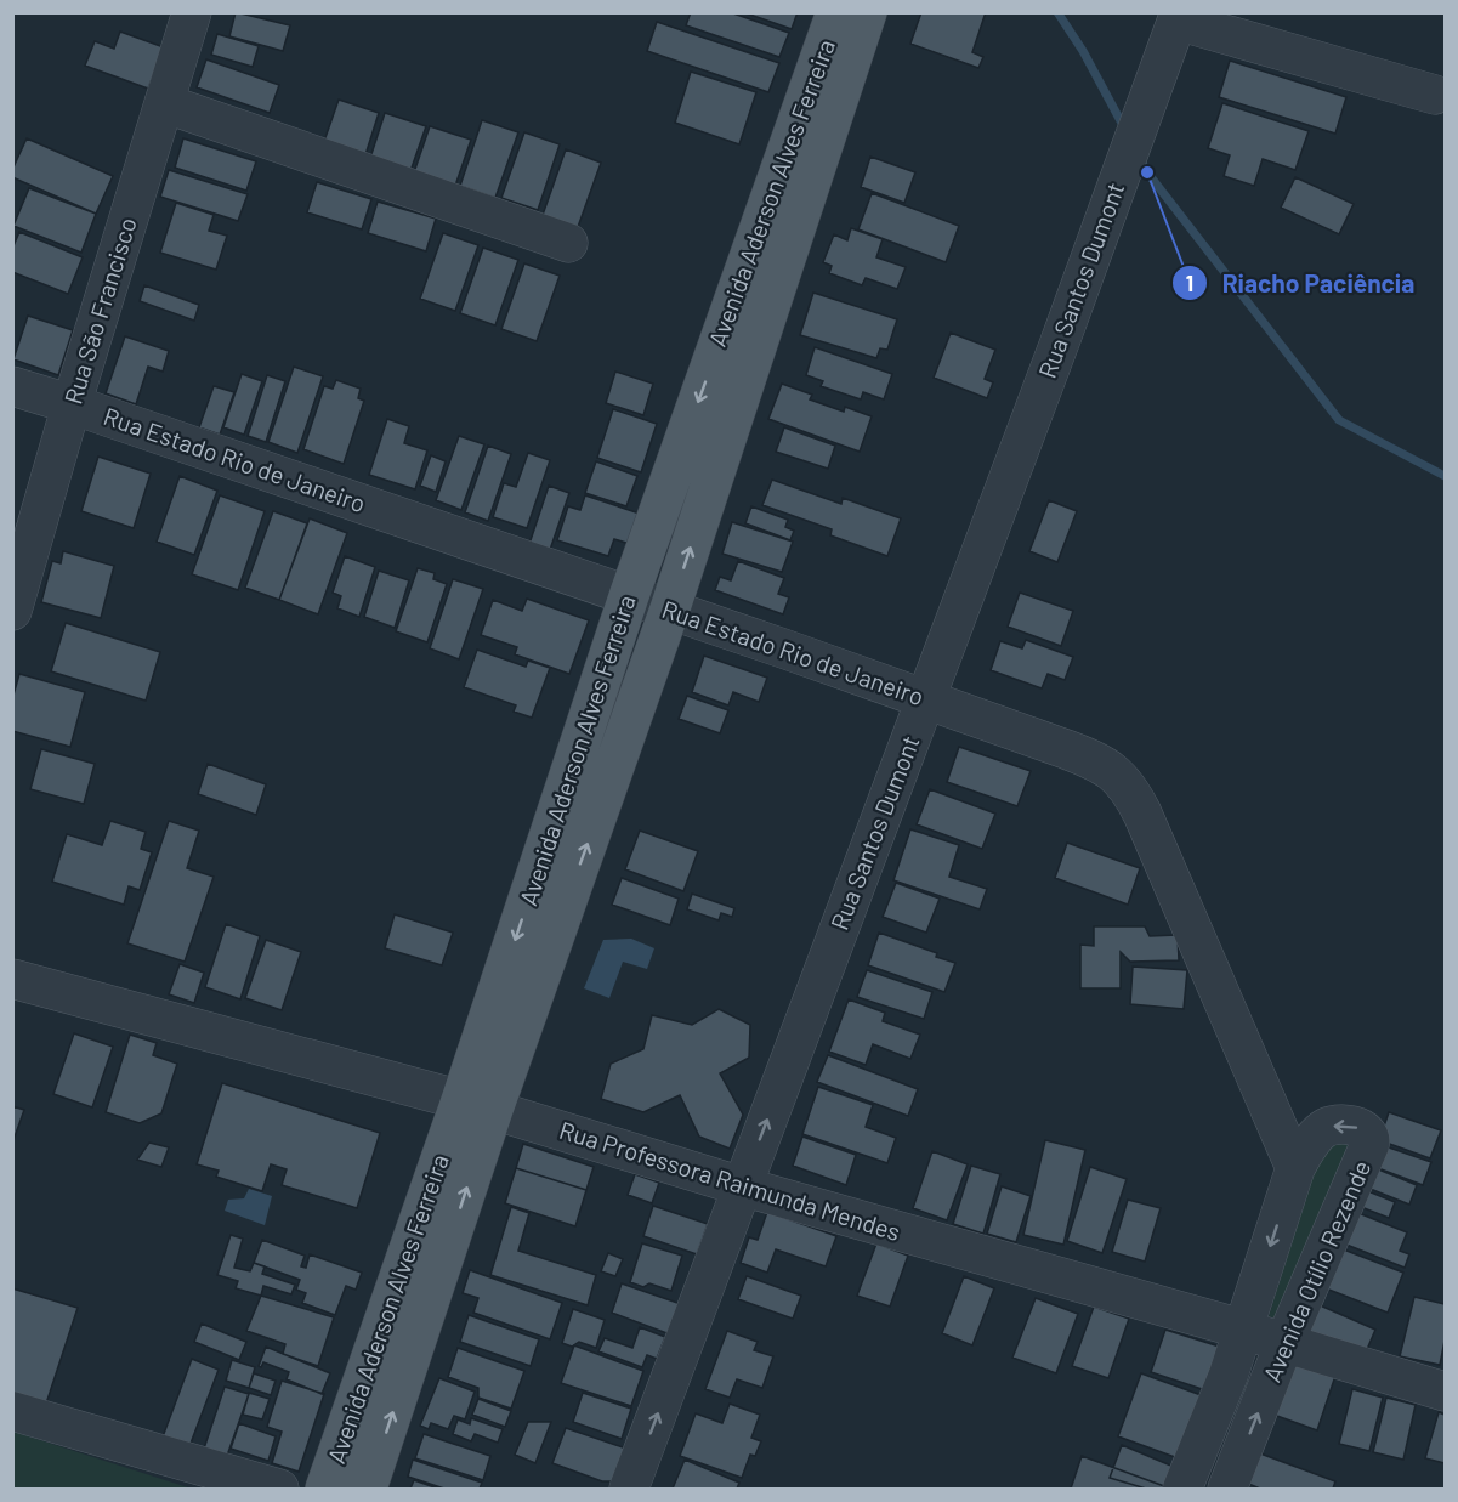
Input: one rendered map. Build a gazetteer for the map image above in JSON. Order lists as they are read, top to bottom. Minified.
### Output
{"streets":{"main road":["Avenida Aderson Alves Ferreira"],"street":["Rua Santos Dumont","Rua São Francisco","Rua Estado Rio de Janeiro","Rua Professora Raimunda Mendes","Avenida Otílio Rezende"]},"crossings":[["Avenida Aderson Alves Ferreira","Rua Estado Rio de Janeiro"],["Avenida Aderson Alves Ferreira","Rua Professora Raimunda Mendes"],["Rua Santos Dumont","Rua Estado Rio de Janeiro"],["Rua Santos Dumont","Rua Professora Raimunda Mendes"],["Rua São Francisco","Rua Estado Rio de Janeiro"],["Rua Estado Rio de Janeiro","Avenida Otílio Rezende"],["Rua Professora Raimunda Mendes","Avenida Otílio Rezende"]],"one_way":["Rua Santos Dumont"],"places":["Riacho Paciência"]}
